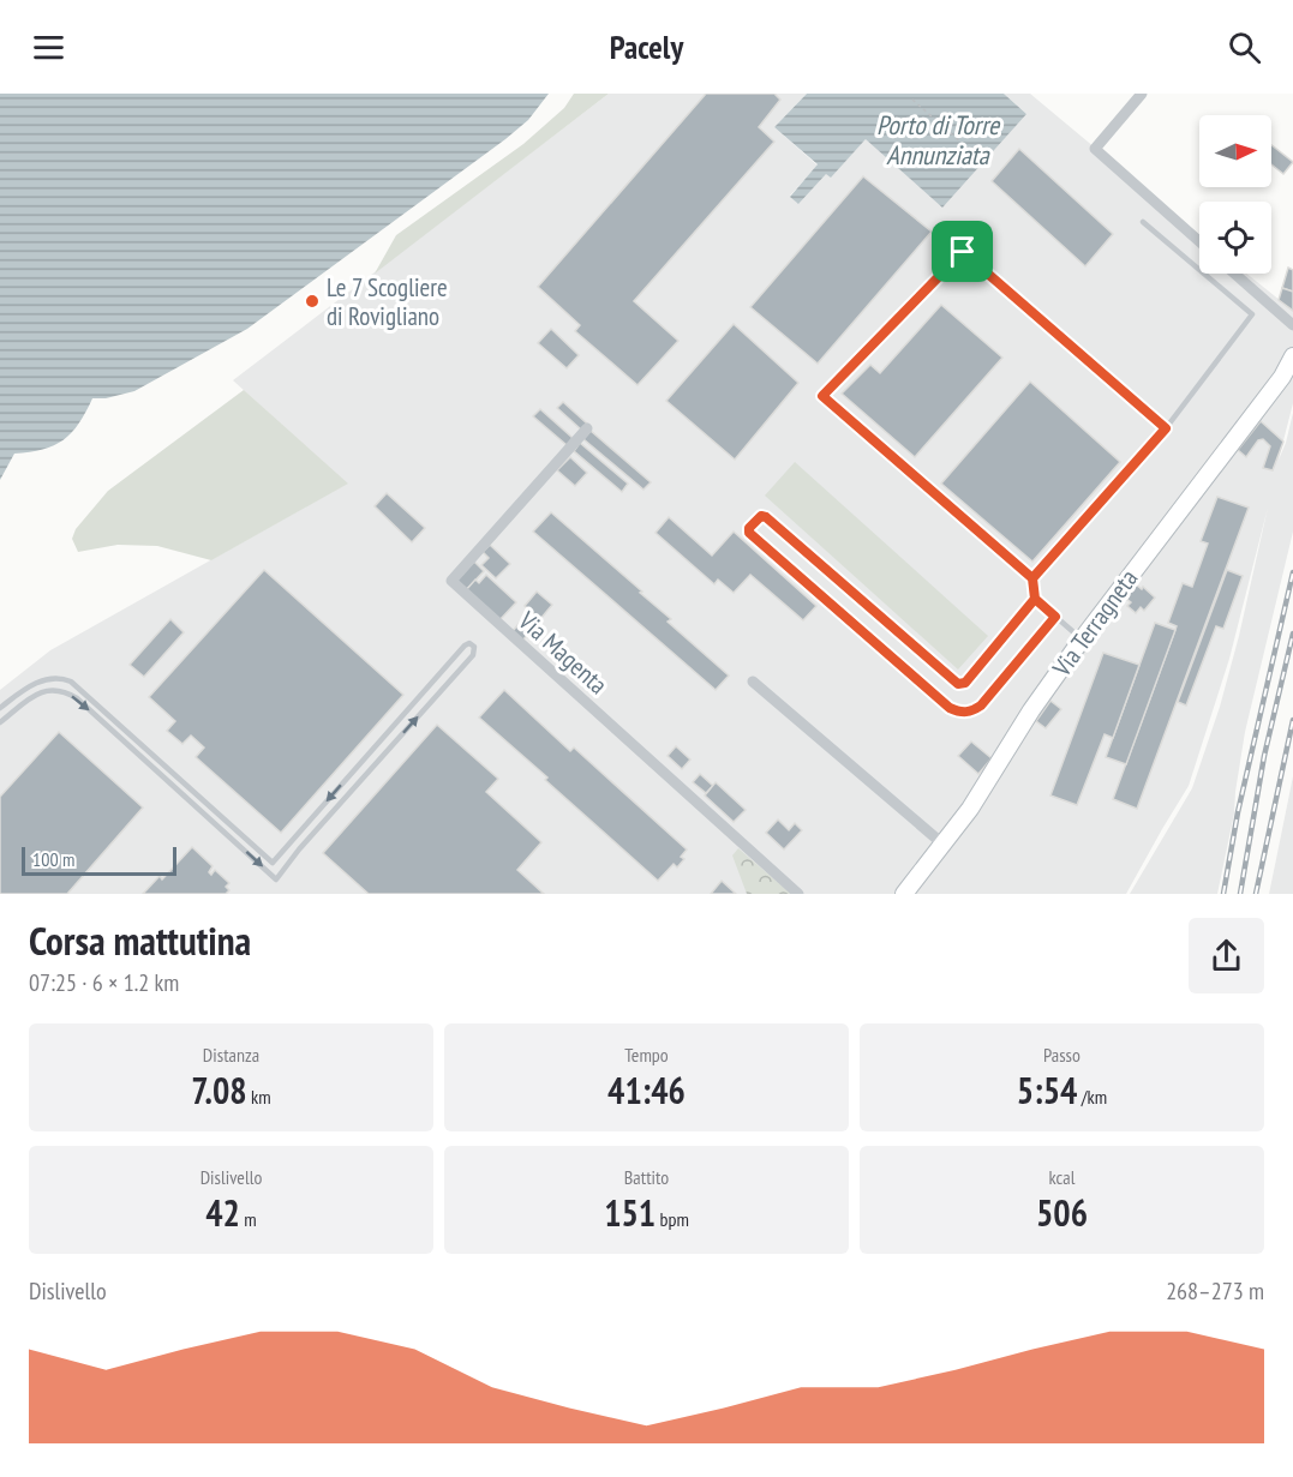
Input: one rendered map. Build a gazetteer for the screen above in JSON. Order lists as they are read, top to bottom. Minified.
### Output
{"streets":{"street":["Via Terragneta","Via Magenta"]},"water":["Porto di Torre Annunziata"],"places":["Le 7 Scogliere di Rovigliano"],"scale_bar":"100 m","north":"right","page":{"header":"Pacely","scale":"100 m","heading":["Corsa mattutina","07:25 · 6 × 1.2 km"],"stats":[["Distanza","7.08 km"],["Tempo","41:46"],["Passo","5:54 /km"],["Dislivello","42 m"],["Battito","151 bpm"],["kcal","506"]],"chart":["Dislivello","268–273 m"]}}
